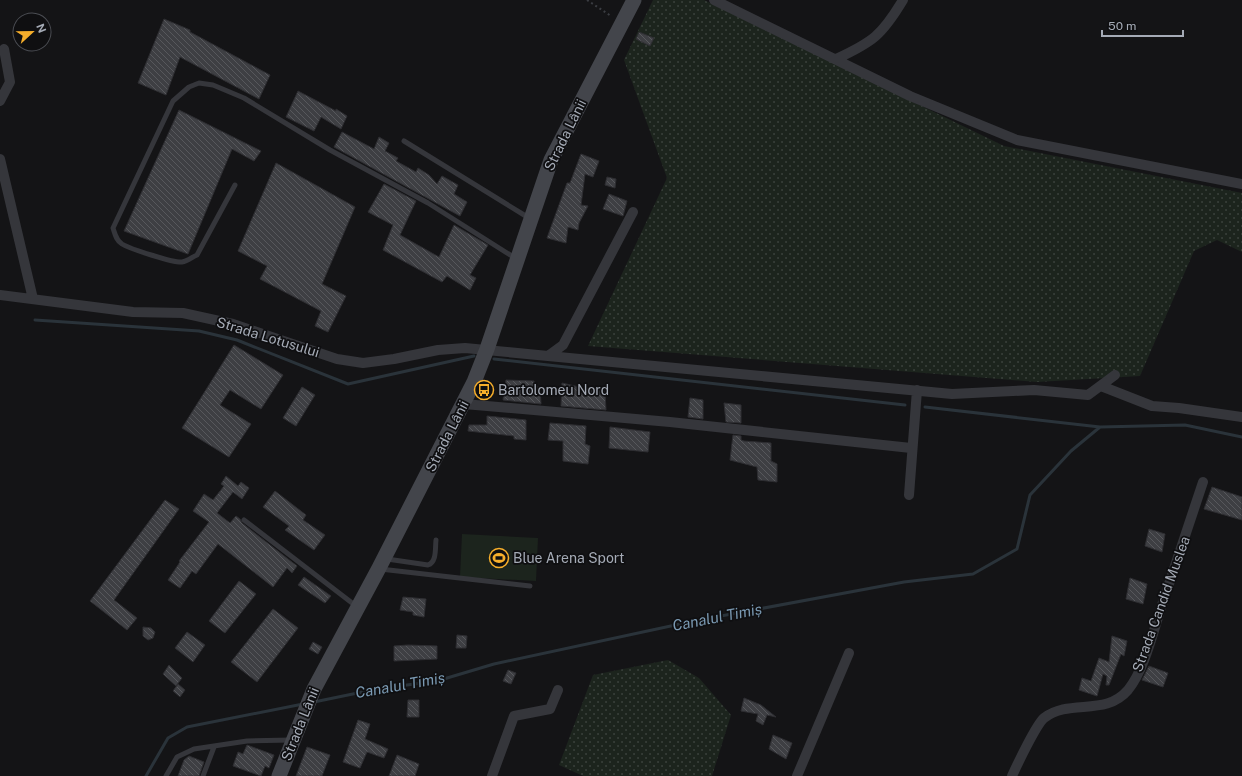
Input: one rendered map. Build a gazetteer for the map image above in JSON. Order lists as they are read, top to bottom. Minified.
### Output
{"streets":{"main road":["Strada Lânii"],"street":["Strada Lotusului","Strada Candid Muslea"]},"crossings":[["Strada Lânii","Strada Lotusului"]],"water":["Canalul Timiș"],"places":{"bus stop":["Bartolomeu Nord"],"sports":["Blue Arena Sport"]},"scale_bar":"50 m","north":"right"}
